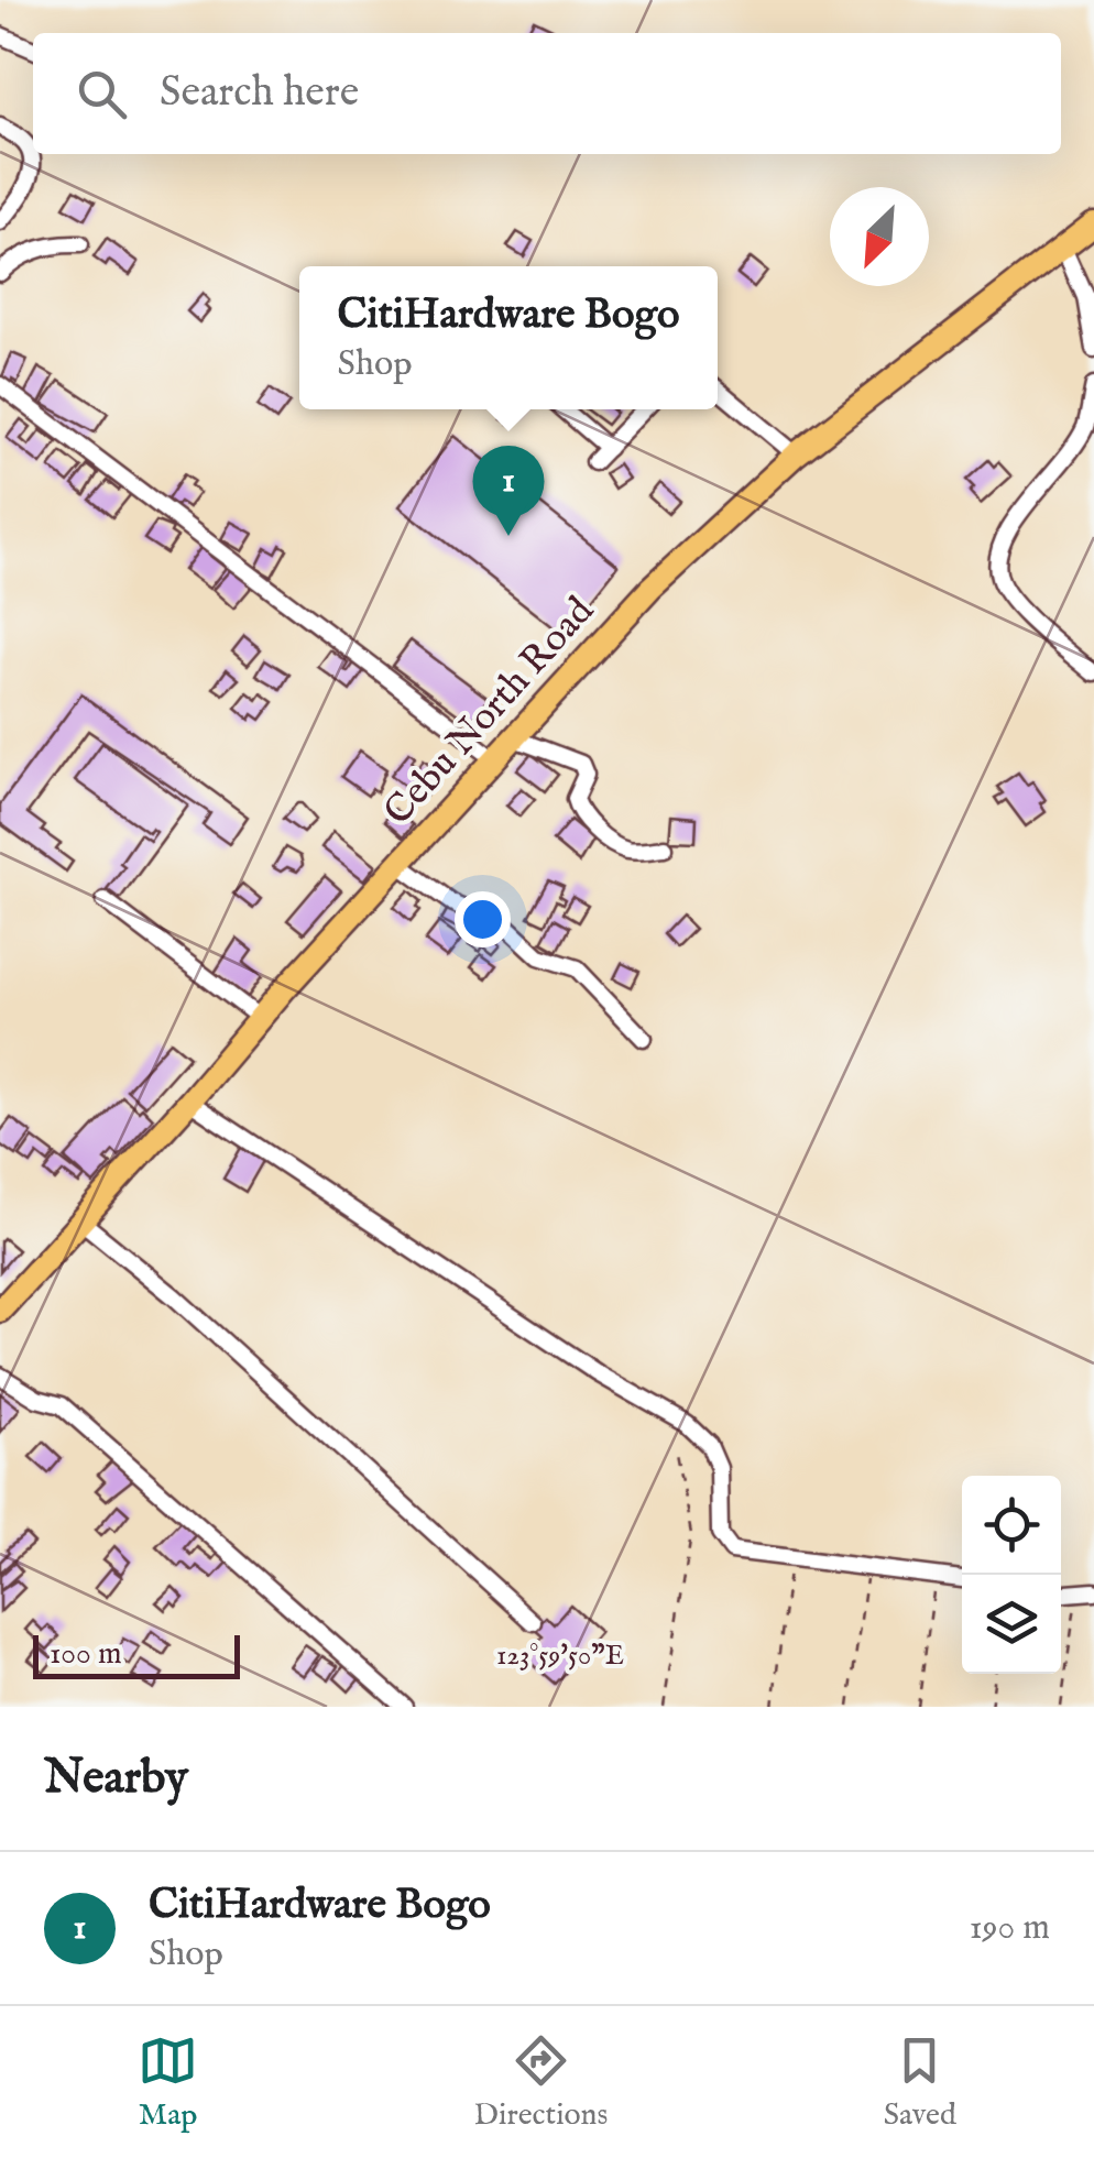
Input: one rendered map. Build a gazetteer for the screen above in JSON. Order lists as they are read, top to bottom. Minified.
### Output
{"streets":{"highway":["Cebu North Road"]},"scale_bar":"100 m","north":"bottom left","page":{"search":"Search here","popup":["CitiHardware Bogo","Shop"],"pins":"1","scale":"100 m","heading":"Nearby","list":[{"mark":"1","name":"CitiHardware Bogo","note":"Shop","value":"190 m"}],"nav":["Map","Directions","Saved"]},"coordinates":["123°59'50\"E"]}
